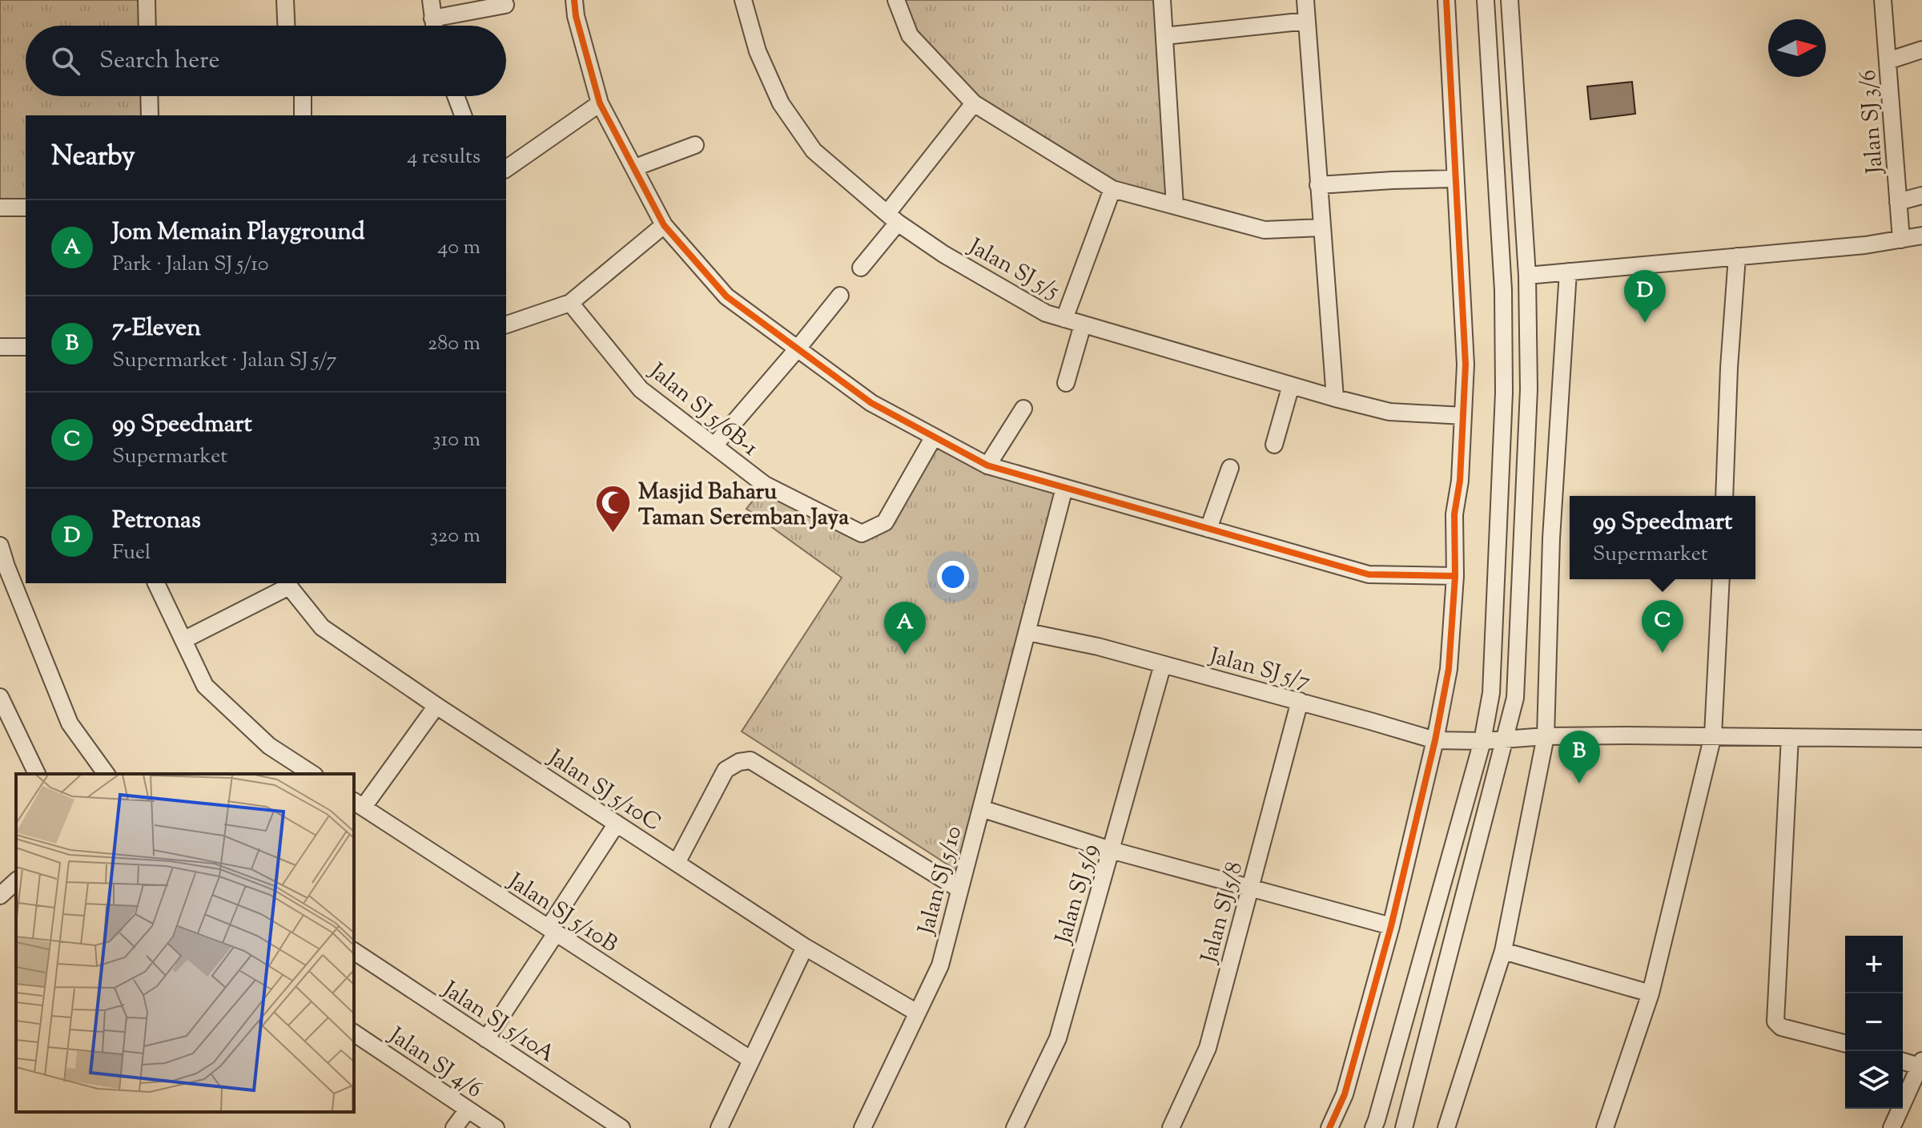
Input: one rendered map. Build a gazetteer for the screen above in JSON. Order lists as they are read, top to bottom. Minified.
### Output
{"streets":{"street":["Jalan SJ 3/6","Jalan SJ 5/5","Jalan SJ 5/6B-1","Jalan SJ 5/7","Jalan SJ 5/10C","Jalan SJ 5/10","Jalan SJ 5/9","Jalan SJ 5/10B","Jalan SJ 5/8","Jalan SJ 5/10A","Jalan SJ 4/6"]},"crossings":[["Jalan SJ 5/7","Jalan SJ 5/10"],["Jalan SJ 5/7","Jalan SJ 5/9"],["Jalan SJ 5/7","Jalan SJ 5/8"],["Jalan SJ 5/10C","Jalan SJ 5/10"]],"places":{"mosque":["Masjid Baharu Taman Seremban Jaya"]},"north":"right","page":{"search":"Search here","heading":["Nearby","4 results"],"list":[{"mark":"A","name":"Jom Memain Playground","note":"Park · Jalan SJ 5/10","value":"40 m"},{"mark":"B","name":"7-Eleven","note":"Supermarket · Jalan SJ 5/7","value":"280 m"},{"mark":"C","name":"99 Speedmart","note":"Supermarket","value":"310 m"},{"mark":"D","name":"Petronas","note":"Fuel","value":"320 m"}],"pins":["D","C","A","B"],"popup":["99 Speedmart","Supermarket"],"map_buttons":["+","−"]}}
